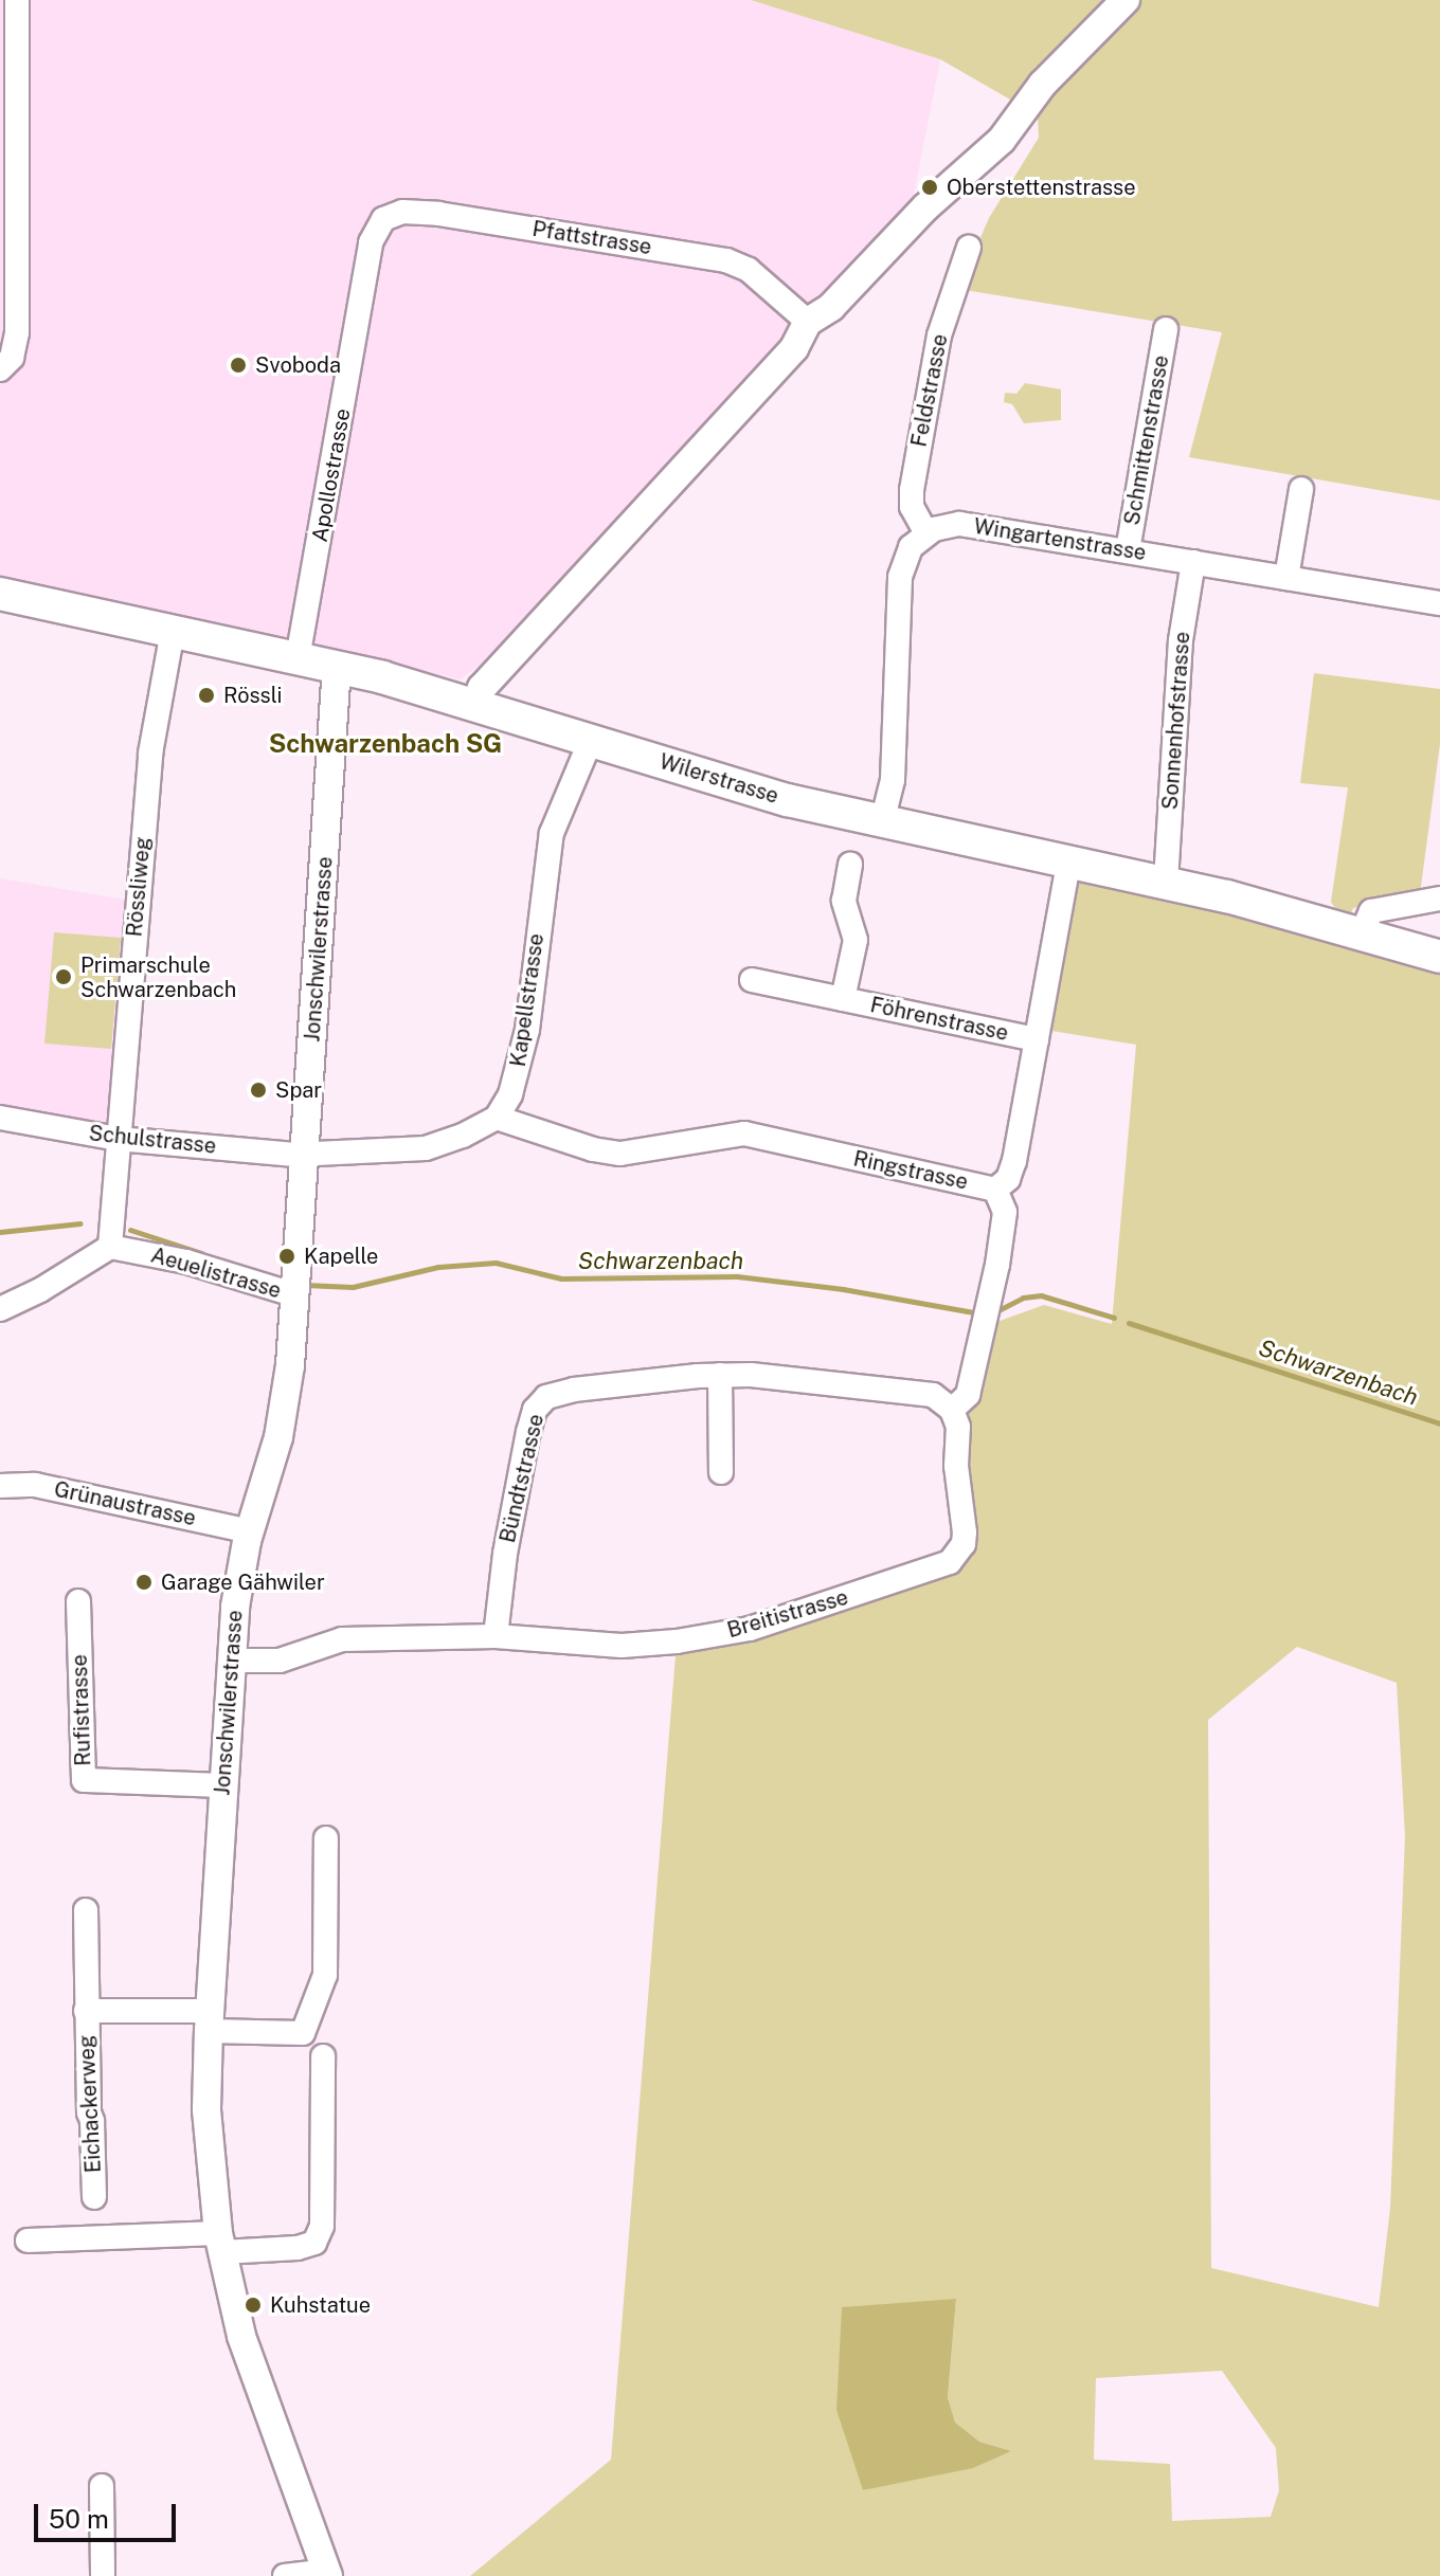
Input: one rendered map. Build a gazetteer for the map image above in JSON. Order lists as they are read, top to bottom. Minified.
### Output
{"streets":{"main road":["Wilerstrasse"],"street":["Pfattstrasse","Feldstrasse","Schmittenstrasse","Apollostrasse","Wingartenstrasse","Sonnenhofstrasse","Rössliweg","Jonschwilerstrasse","Kapellstrasse","Föhrenstrasse","Schulstrasse","Ringstrasse","Aeuelistrasse","Bündtstrasse","Grünaustrasse","Breitistrasse","Rufistrasse","Eichackerweg"]},"crossings":[["Pfattstrasse","Apollostrasse"],["Feldstrasse","Wingartenstrasse"],["Schmittenstrasse","Wingartenstrasse"],["Apollostrasse","Wilerstrasse"],["Wingartenstrasse","Sonnenhofstrasse"],["Sonnenhofstrasse","Wilerstrasse"],["Wilerstrasse","Rössliweg"],["Wilerstrasse","Jonschwilerstrasse"],["Wilerstrasse","Kapellstrasse"],["Wilerstrasse","Ringstrasse"],["Rössliweg","Schulstrasse"],["Rössliweg","Aeuelistrasse"],["Jonschwilerstrasse","Schulstrasse"],["Jonschwilerstrasse","Aeuelistrasse"],["Jonschwilerstrasse","Grünaustrasse"],["Jonschwilerstrasse","Breitistrasse"],["Jonschwilerstrasse","Rufistrasse"],["Kapellstrasse","Ringstrasse"],["Föhrenstrasse","Ringstrasse"],["Bündtstrasse","Breitistrasse"]],"districts":["Schwarzenbach SG"],"water":["Schwarzenbach"],"places":["Oberstettenstrasse","Svoboda","Rössli","Primarschule Schwarzenbach","Spar","Kapelle","Garage Gähwiler","Kuhstatue"],"scale_bar":"50 m"}
